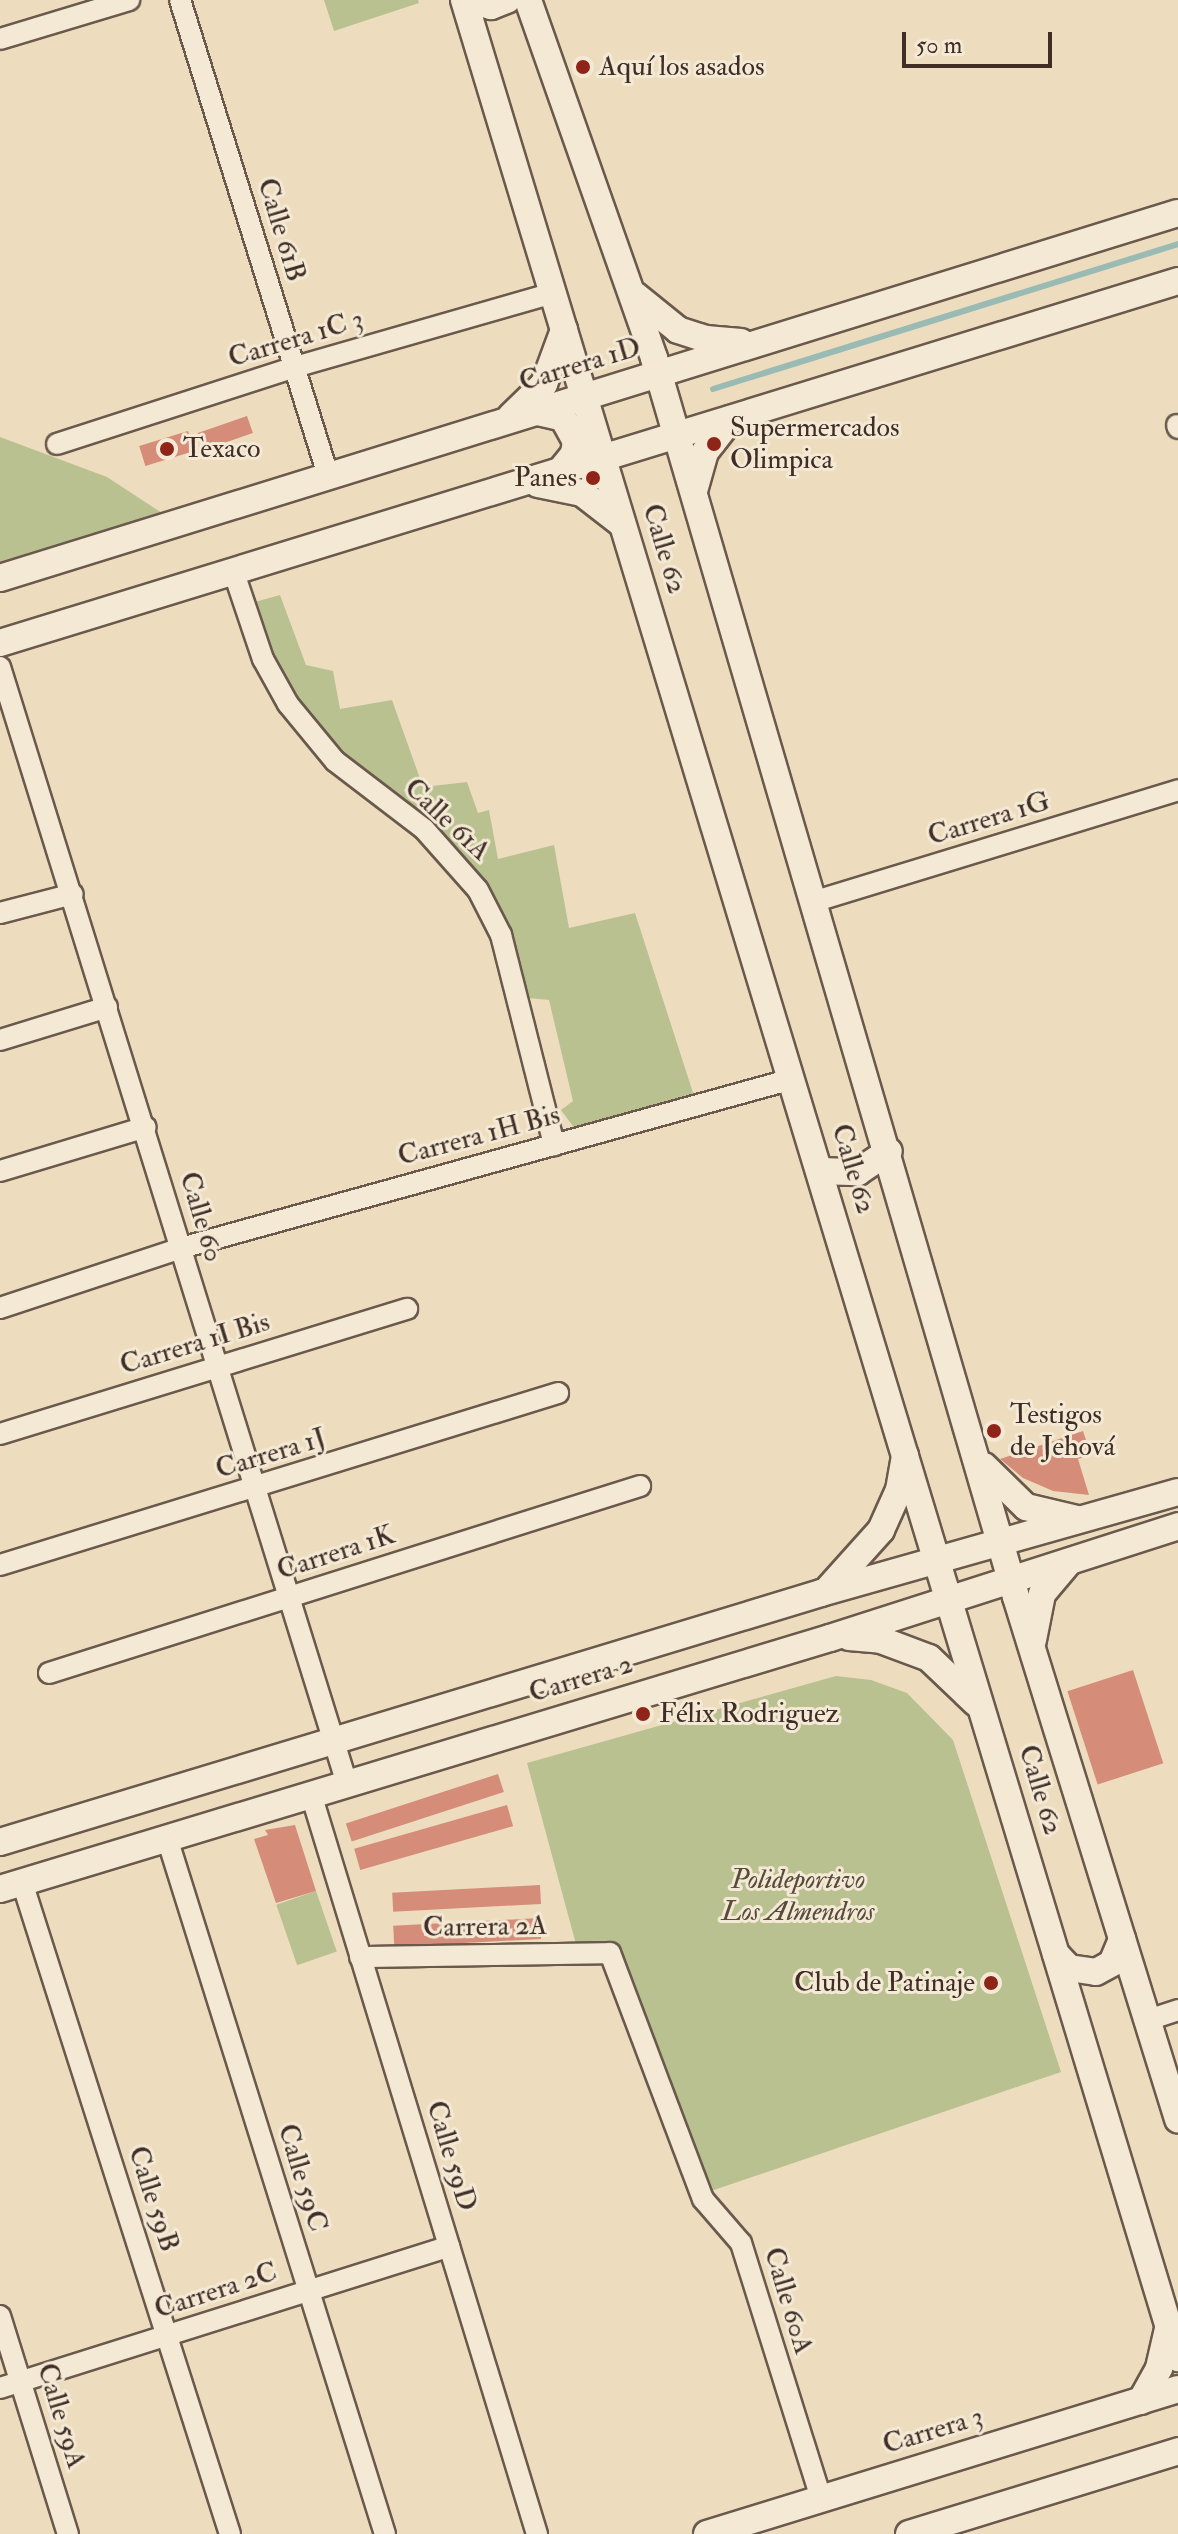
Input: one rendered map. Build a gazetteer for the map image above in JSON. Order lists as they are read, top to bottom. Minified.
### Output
{"streets":{"street":["Calle 61B","Carrera 1C 3","Carrera 1D","Calle 62","Carrera 1G","Calle 61A","Carrera 1H Bis","Calle 60","Carrera 1I Bis","Carrera 1J","Carrera 1K","Carrera 2","Carrera 2A","Calle 59D","Calle 59C","Calle 59B","Carrera 2C","Calle 60A","Calle 59A","Carrera 3"]},"crossings":[["Calle 61B","Carrera 1C 3"],["Calle 61B","Carrera 1D"],["Carrera 1C 3","Calle 62"],["Carrera 1D","Calle 62"],["Calle 62","Carrera 1G"],["Calle 62","Carrera 1H Bis"],["Calle 62","Carrera 2"],["Calle 61A","Carrera 1H Bis"],["Carrera 1H Bis","Calle 60"],["Calle 60","Carrera 1I Bis"],["Calle 60","Carrera 1J"],["Calle 60","Carrera 1K"],["Calle 60","Carrera 2"],["Carrera 2","Calle 59D"],["Carrera 2","Calle 59C"],["Carrera 2","Calle 59B"],["Carrera 2A","Calle 59D"],["Carrera 2A","Calle 60A"],["Calle 59D","Carrera 2C"],["Calle 59C","Carrera 2C"],["Calle 59B","Carrera 2C"],["Carrera 2C","Calle 59A"],["Calle 60A","Carrera 3"]],"parks":["Polideportivo Los Almendros"],"places":["Aquí los asados","Supermercados Olimpica","Texaco","Panes","Testigos de Jehová","Félix Rodriguez","Club de Patinaje"],"scale_bar":"50 m"}
